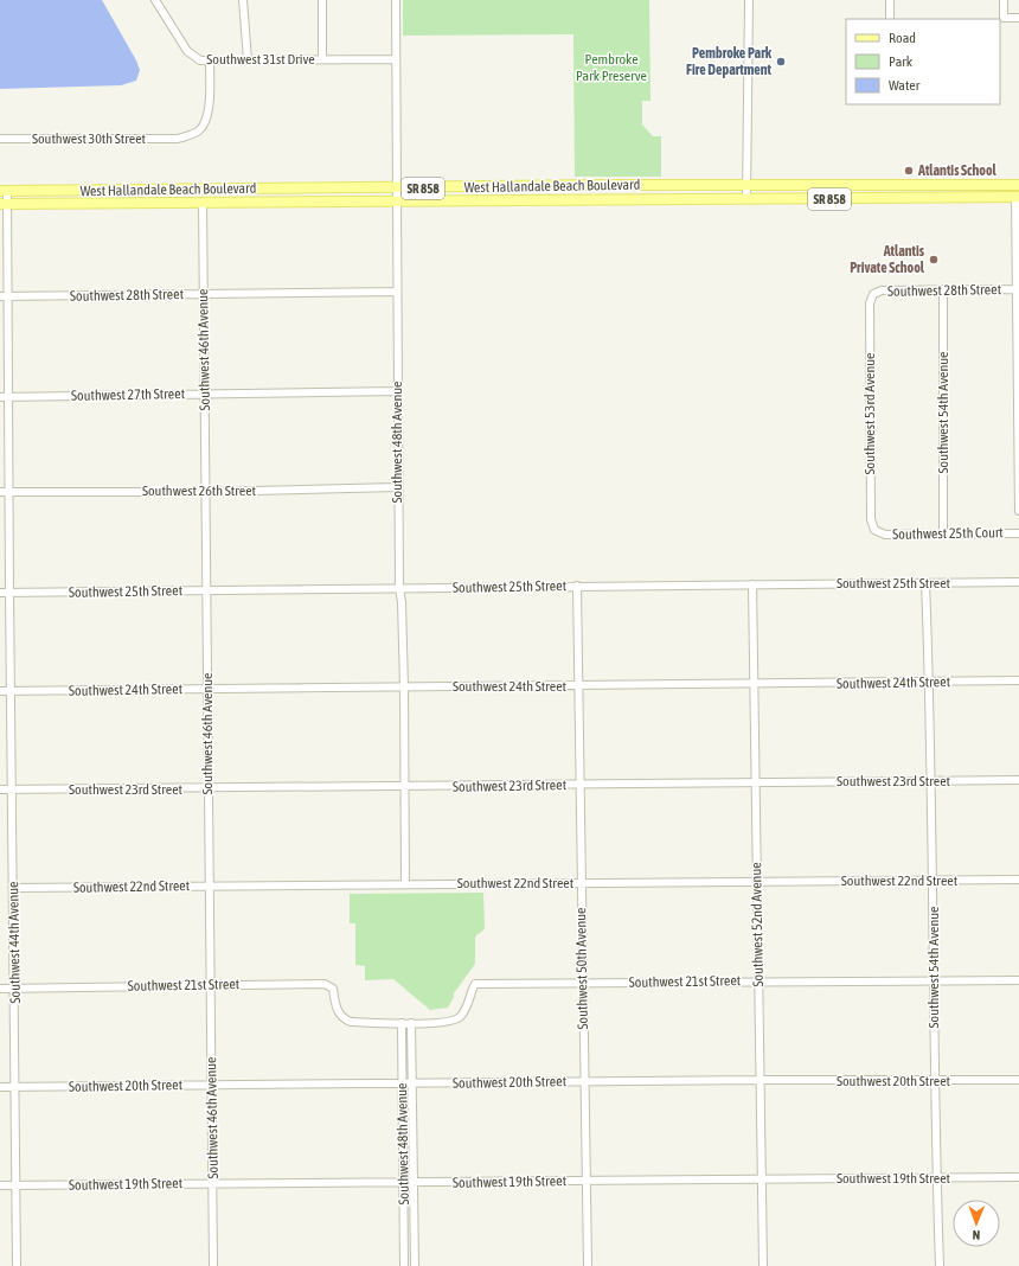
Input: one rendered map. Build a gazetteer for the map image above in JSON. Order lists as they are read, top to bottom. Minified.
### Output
{"streets":{"main road":["West Hallandale Beach Boulevard","SR 858"],"street":["Southwest 31st Drive","Southwest 30th Street","Southwest 28th Street","Southwest 46th Avenue","Southwest 27th Street","Southwest 54th Avenue","Southwest 53rd Avenue","Southwest 48th Avenue","Southwest 26th Street","Southwest 25th Court","Southwest 25th Street","Southwest 24th Street","Southwest 23rd Street","Southwest 22nd Street","Southwest 52nd Avenue","Southwest 44th Avenue","Southwest 50th Avenue","Southwest 21st Street","Southwest 20th Street","Southwest 19th Street"]},"crossings":[["Southwest 31st Drive","Southwest 30th Street"],["Southwest 31st Drive","Southwest 48th Avenue"],["West Hallandale Beach Boulevard","Southwest 46th Avenue"],["West Hallandale Beach Boulevard","Southwest 48th Avenue"],["West Hallandale Beach Boulevard","Southwest 44th Avenue"],["Southwest 28th Street","Southwest 46th Avenue"],["Southwest 28th Street","Southwest 54th Avenue"],["Southwest 28th Street","Southwest 53rd Avenue"],["Southwest 28th Street","Southwest 48th Avenue"],["Southwest 28th Street","Southwest 44th Avenue"],["Southwest 46th Avenue","Southwest 27th Street"],["Southwest 46th Avenue","Southwest 26th Street"],["Southwest 46th Avenue","Southwest 25th Street"],["Southwest 46th Avenue","Southwest 24th Street"],["Southwest 46th Avenue","Southwest 23rd Street"],["Southwest 46th Avenue","Southwest 22nd Street"],["Southwest 46th Avenue","Southwest 21st Street"],["Southwest 46th Avenue","Southwest 20th Street"],["Southwest 46th Avenue","Southwest 19th Street"],["Southwest 27th Street","Southwest 48th Avenue"],["Southwest 27th Street","Southwest 44th Avenue"],["Southwest 54th Avenue","Southwest 25th Court"],["Southwest 54th Avenue","Southwest 25th Street"],["Southwest 54th Avenue","Southwest 24th Street"],["Southwest 54th Avenue","Southwest 23rd Street"],["Southwest 54th Avenue","Southwest 22nd Street"],["Southwest 54th Avenue","Southwest 21st Street"],["Southwest 54th Avenue","Southwest 20th Street"],["Southwest 54th Avenue","Southwest 19th Street"],["Southwest 53rd Avenue","Southwest 25th Court"],["Southwest 48th Avenue","Southwest 26th Street"],["Southwest 48th Avenue","Southwest 25th Street"],["Southwest 48th Avenue","Southwest 24th Street"],["Southwest 48th Avenue","Southwest 23rd Street"],["Southwest 48th Avenue","Southwest 22nd Street"],["Southwest 48th Avenue","Southwest 21st Street"],["Southwest 48th Avenue","Southwest 20th Street"],["Southwest 48th Avenue","Southwest 19th Street"],["Southwest 26th Street","Southwest 44th Avenue"],["Southwest 25th Street","Southwest 52nd Avenue"],["Southwest 25th Street","Southwest 44th Avenue"],["Southwest 25th Street","Southwest 50th Avenue"],["Southwest 24th Street","Southwest 52nd Avenue"],["Southwest 24th Street","Southwest 44th Avenue"],["Southwest 24th Street","Southwest 50th Avenue"],["Southwest 23rd Street","Southwest 52nd Avenue"],["Southwest 23rd Street","Southwest 44th Avenue"],["Southwest 23rd Street","Southwest 50th Avenue"],["Southwest 22nd Street","Southwest 52nd Avenue"],["Southwest 22nd Street","Southwest 44th Avenue"],["Southwest 22nd Street","Southwest 50th Avenue"],["Southwest 52nd Avenue","Southwest 21st Street"],["Southwest 52nd Avenue","Southwest 20th Street"],["Southwest 52nd Avenue","Southwest 19th Street"],["Southwest 44th Avenue","Southwest 21st Street"],["Southwest 44th Avenue","Southwest 20th Street"],["Southwest 44th Avenue","Southwest 19th Street"],["Southwest 50th Avenue","Southwest 21st Street"],["Southwest 50th Avenue","Southwest 20th Street"],["Southwest 50th Avenue","Southwest 19th Street"]],"parks":["Pembroke Park Preserve"],"places":["Pembroke Park Fire Department","Atlantis School","Atlantis Private School"],"legend":["Road","Park","Water"],"north":"bottom"}
